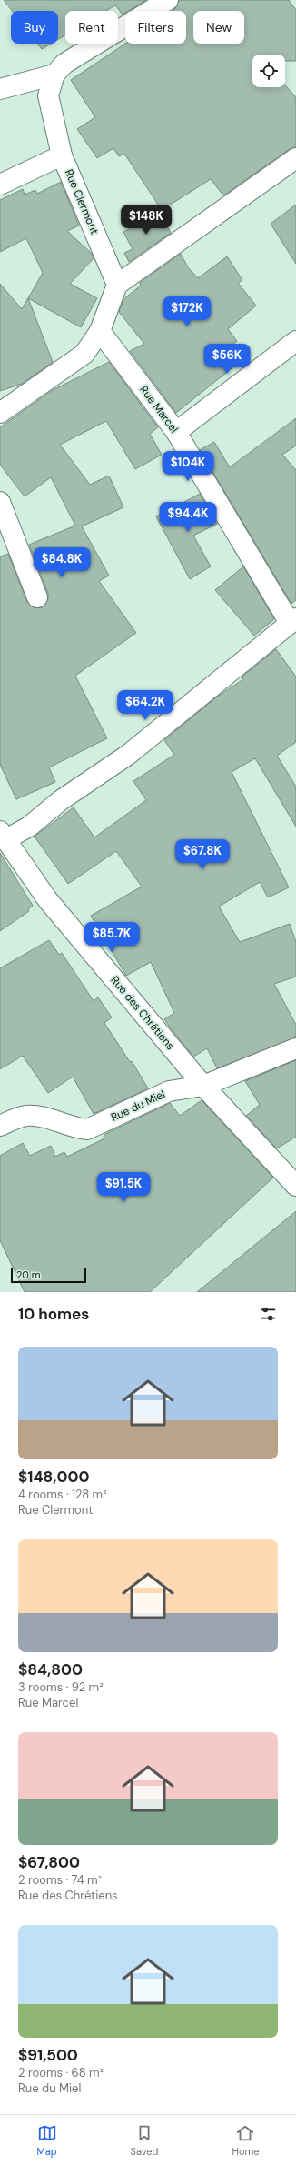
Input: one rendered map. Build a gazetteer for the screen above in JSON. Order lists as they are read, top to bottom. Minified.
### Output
{"streets":{"street":["Rue Clermont","Rue Marcel","Rue des Chrétiens","Rue du Miel"]},"crossings":[["Rue des Chrétiens","Rue du Miel"]],"scale_bar":"20 m","page":{"chip":["Buy","Rent","Filters","New"],"price":["$148K","$172K","$56K","$104K","$94.4K","$84.8K","$64.2K","$67.8K","$85.7K","$91.5K"],"scale":"20 m","heading":"10 homes","list":[{"name":"$148,000","note":"4 rooms · 128 m² · Rue Clermont"},{"name":"$84,800","note":"3 rooms · 92 m² · Rue Marcel"},{"name":"$67,800","note":"2 rooms · 74 m² · Rue des Chrétiens"},{"name":"$91,500","note":"2 rooms · 68 m² · Rue du Miel"}],"tabs":["Map","Saved","Home"]}}
